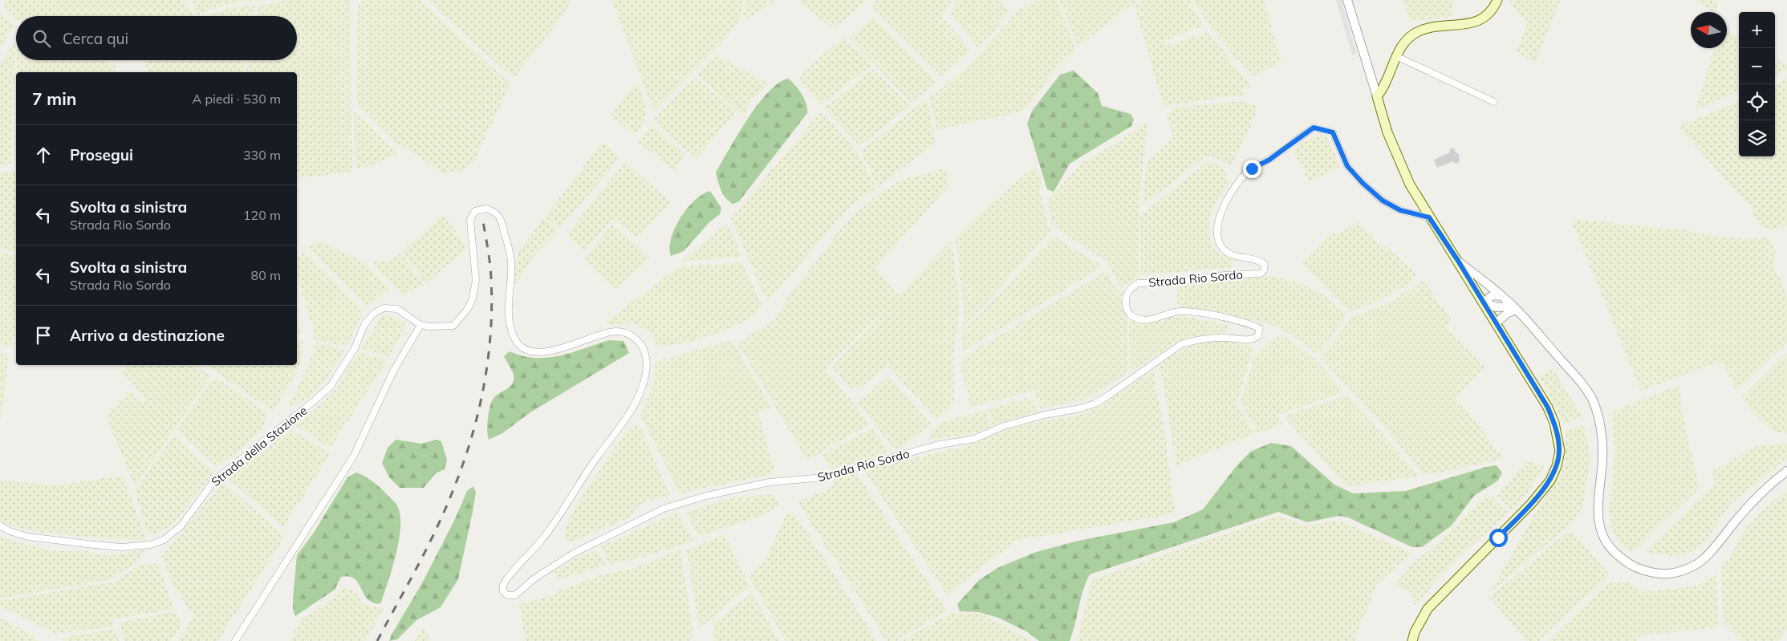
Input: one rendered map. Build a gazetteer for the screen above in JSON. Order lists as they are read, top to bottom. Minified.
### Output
{"streets":{"street":["Strada Rio Sordo","Strada della Stazione"]},"crossings":[["Strada Rio Sordo","Strada della Stazione"]],"north":"left","page":{"map_buttons":["+","−"],"search":"Cerca qui","heading":["7 min","A piedi · 530 m"],"list":[["Prosegui","330 m"],["Svolta a sinistra","Strada Rio Sordo","120 m"],["Svolta a sinistra","Strada Rio Sordo","80 m"],"Arrivo a destinazione"]}}
